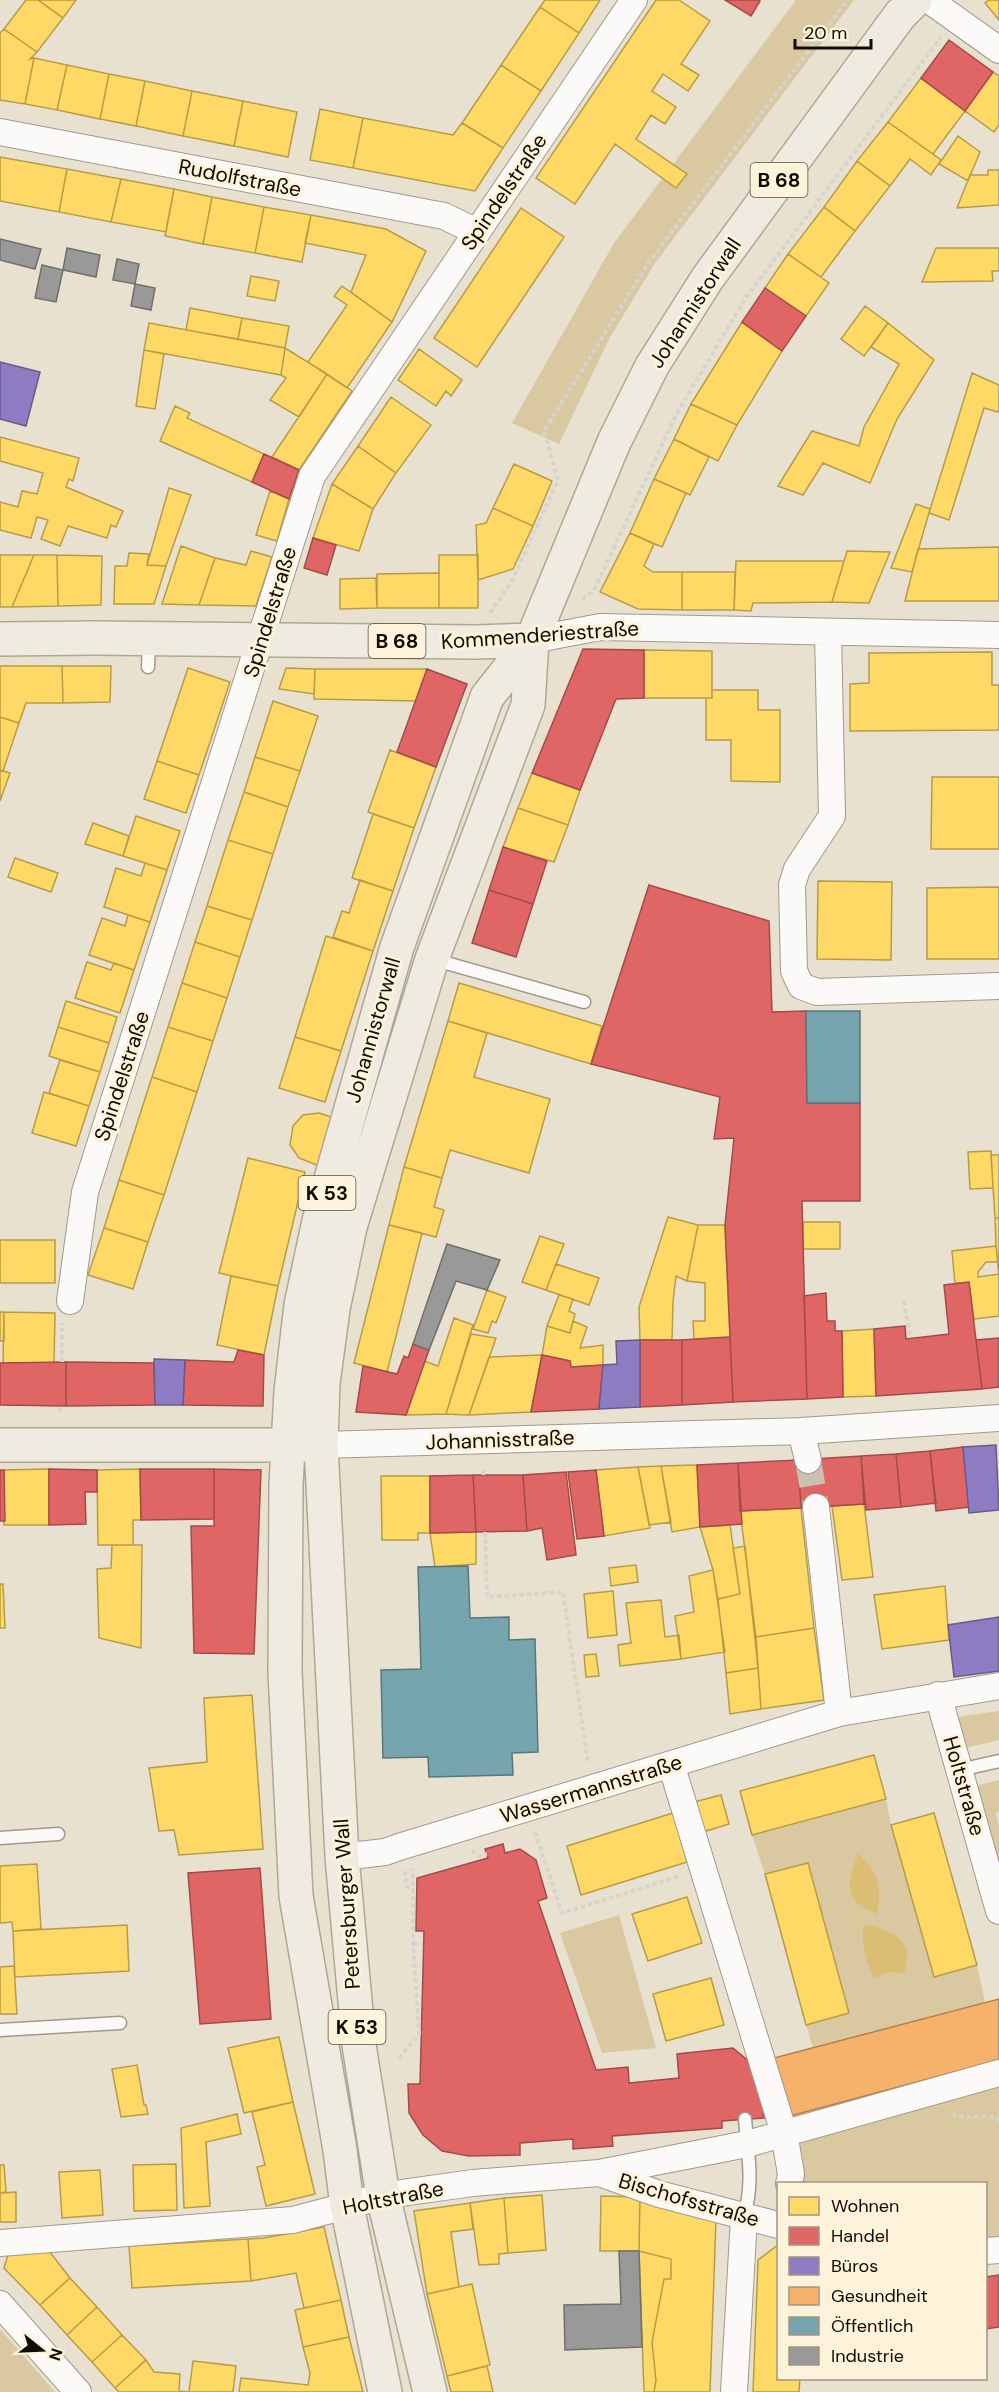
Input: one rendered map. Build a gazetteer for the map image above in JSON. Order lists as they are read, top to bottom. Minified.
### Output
{"streets":{"main road":["B 68","Johannistorwall","Kommenderiestraße","K 53","Johannisstraße","Petersburger Wall"],"street":["Rudolfstraße","Spindelstraße","Holtstraße","Wassermannstraße","Bischofsstraße"]},"crossings":[["Rudolfstraße","Spindelstraße"],["Spindelstraße","Kommenderiestraße"],["Johannistorwall","Kommenderiestraße"],["Johannistorwall","Johannisstraße"],["Johannistorwall","Petersburger Wall"],["Johannisstraße","Petersburger Wall"],["Holtstraße","Wassermannstraße"],["Holtstraße","Petersburger Wall"],["Holtstraße","Bischofsstraße"],["Wassermannstraße","Petersburger Wall"]],"legend":["Wohnen","Handel","Büros","Gesundheit","Öffentlich","Industrie"],"scale_bar":"20 m","north":"right"}
